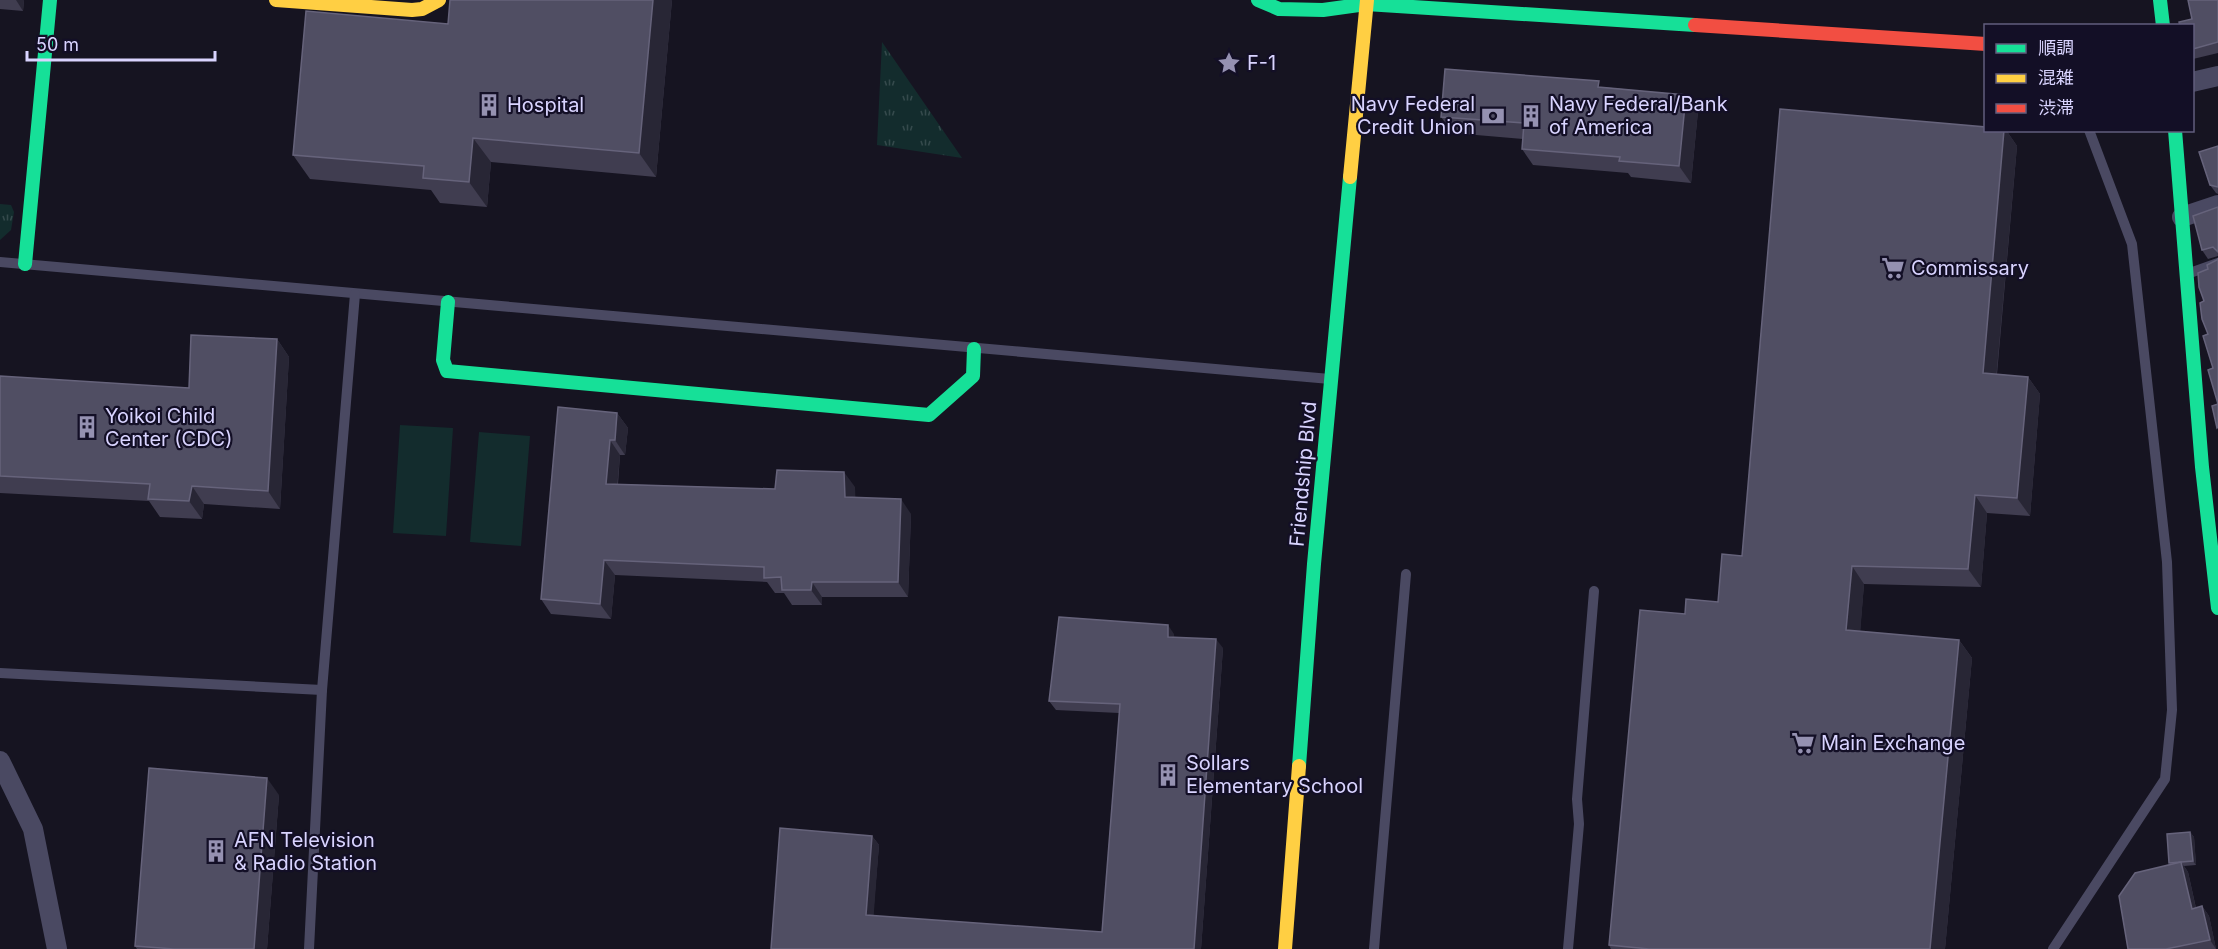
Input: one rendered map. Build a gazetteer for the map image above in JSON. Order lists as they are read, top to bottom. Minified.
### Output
{"streets":{"street":["Friendship Blvd"]},"places":{"place":["F-1"],"building":["Hospital","Navy Federal/Bank of America","Yoikoi Child Center (CDC)","Sollars Elementary School","AFN Television & Radio Station"],"bank":["Navy Federal Credit Union"],"supermarket":["Commissary","Main Exchange"]},"legend":["順調","混雑","渋滞"],"scale_bar":"50 m"}
